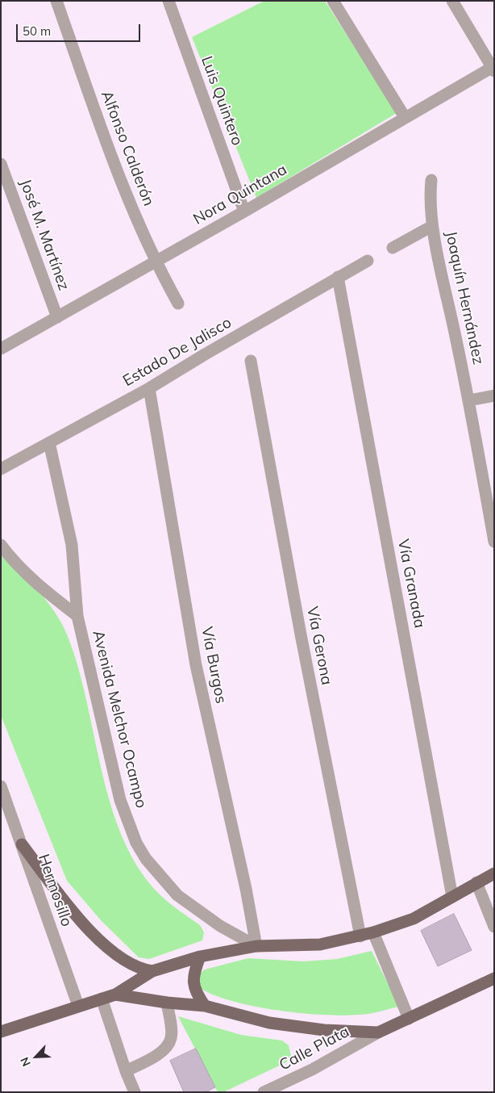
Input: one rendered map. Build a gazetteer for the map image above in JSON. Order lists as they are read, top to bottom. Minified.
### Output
{"streets":{"street":["Luis Quintero","Alfonso Calderón","Nora Quintana","José M. Martínez","Joaquín Hernández","Estado De Jalisco","Vía Granada","Vía Gerona","Vía Burgos","Avenida Melchor Ocampo","Hermosillo","Calle Plata"]},"crossings":[["Luis Quintero","Nora Quintana"],["Alfonso Calderón","Nora Quintana"],["Nora Quintana","José M. Martínez"],["Estado De Jalisco","Vía Granada"],["Estado De Jalisco","Vía Burgos"],["Estado De Jalisco","Avenida Melchor Ocampo"],["Vía Burgos","Avenida Melchor Ocampo"]],"scale_bar":"50 m","north":"bottom left"}
